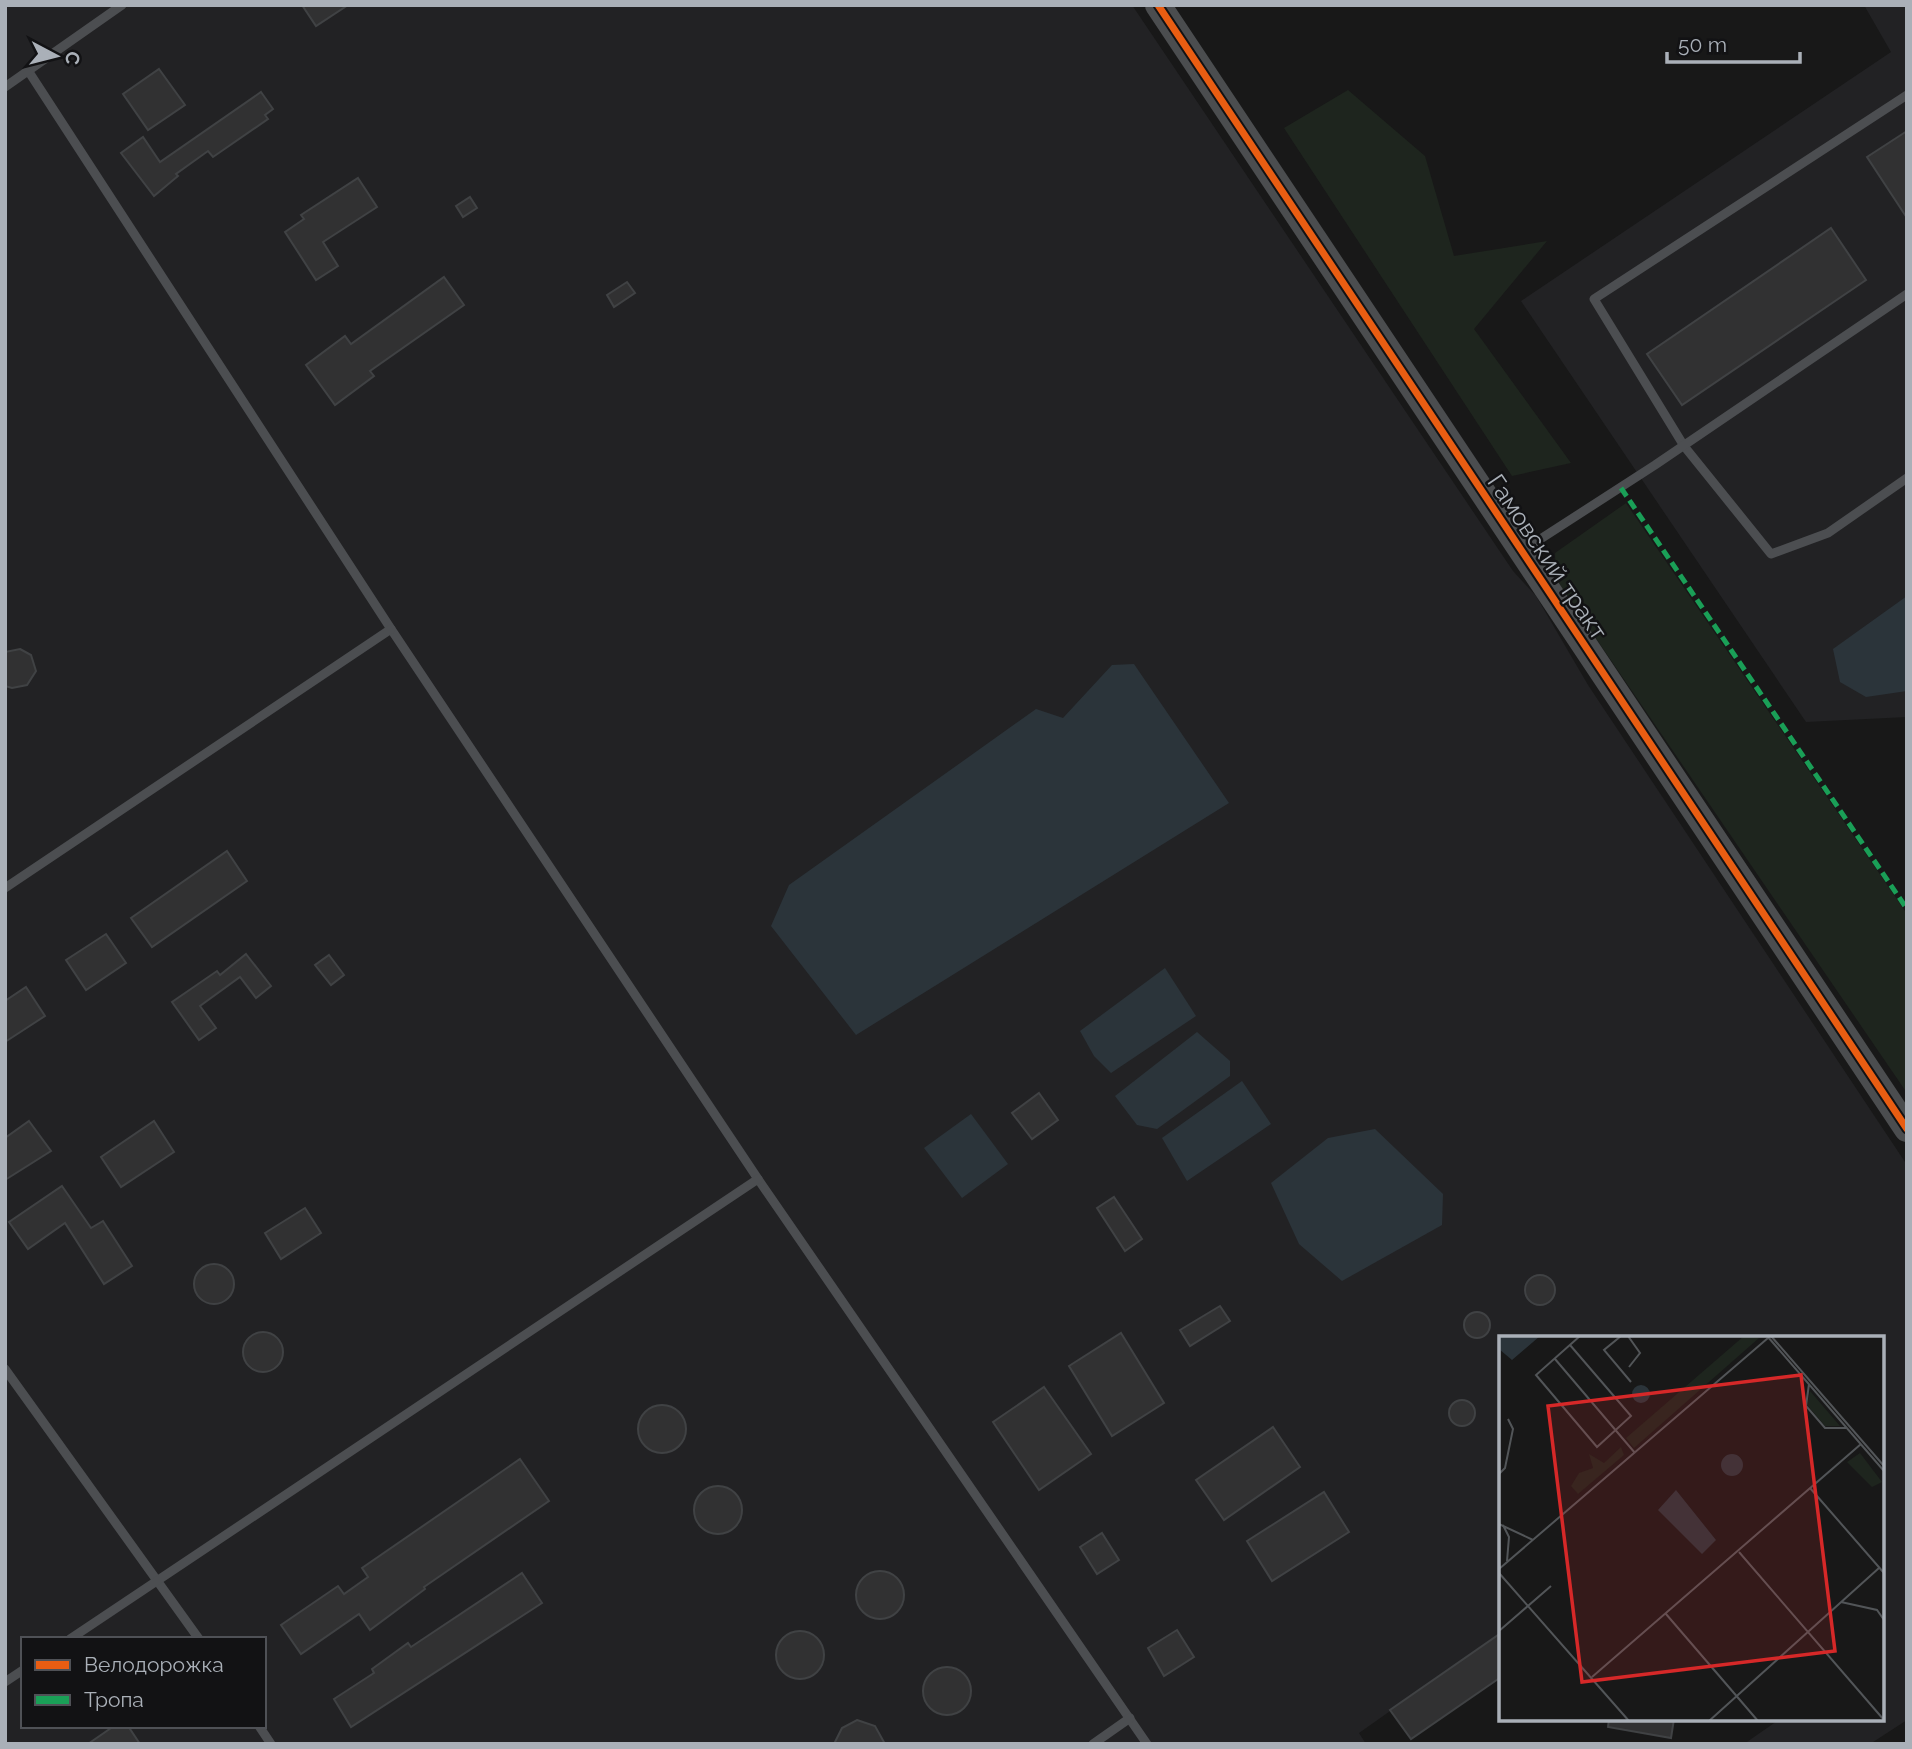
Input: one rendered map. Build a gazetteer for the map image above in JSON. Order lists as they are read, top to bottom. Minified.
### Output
{"streets":{"street":["Гамовский тракт"]},"legend":["Велодорожка","Тропа"],"scale_bar":"50 m","north":"right"}
